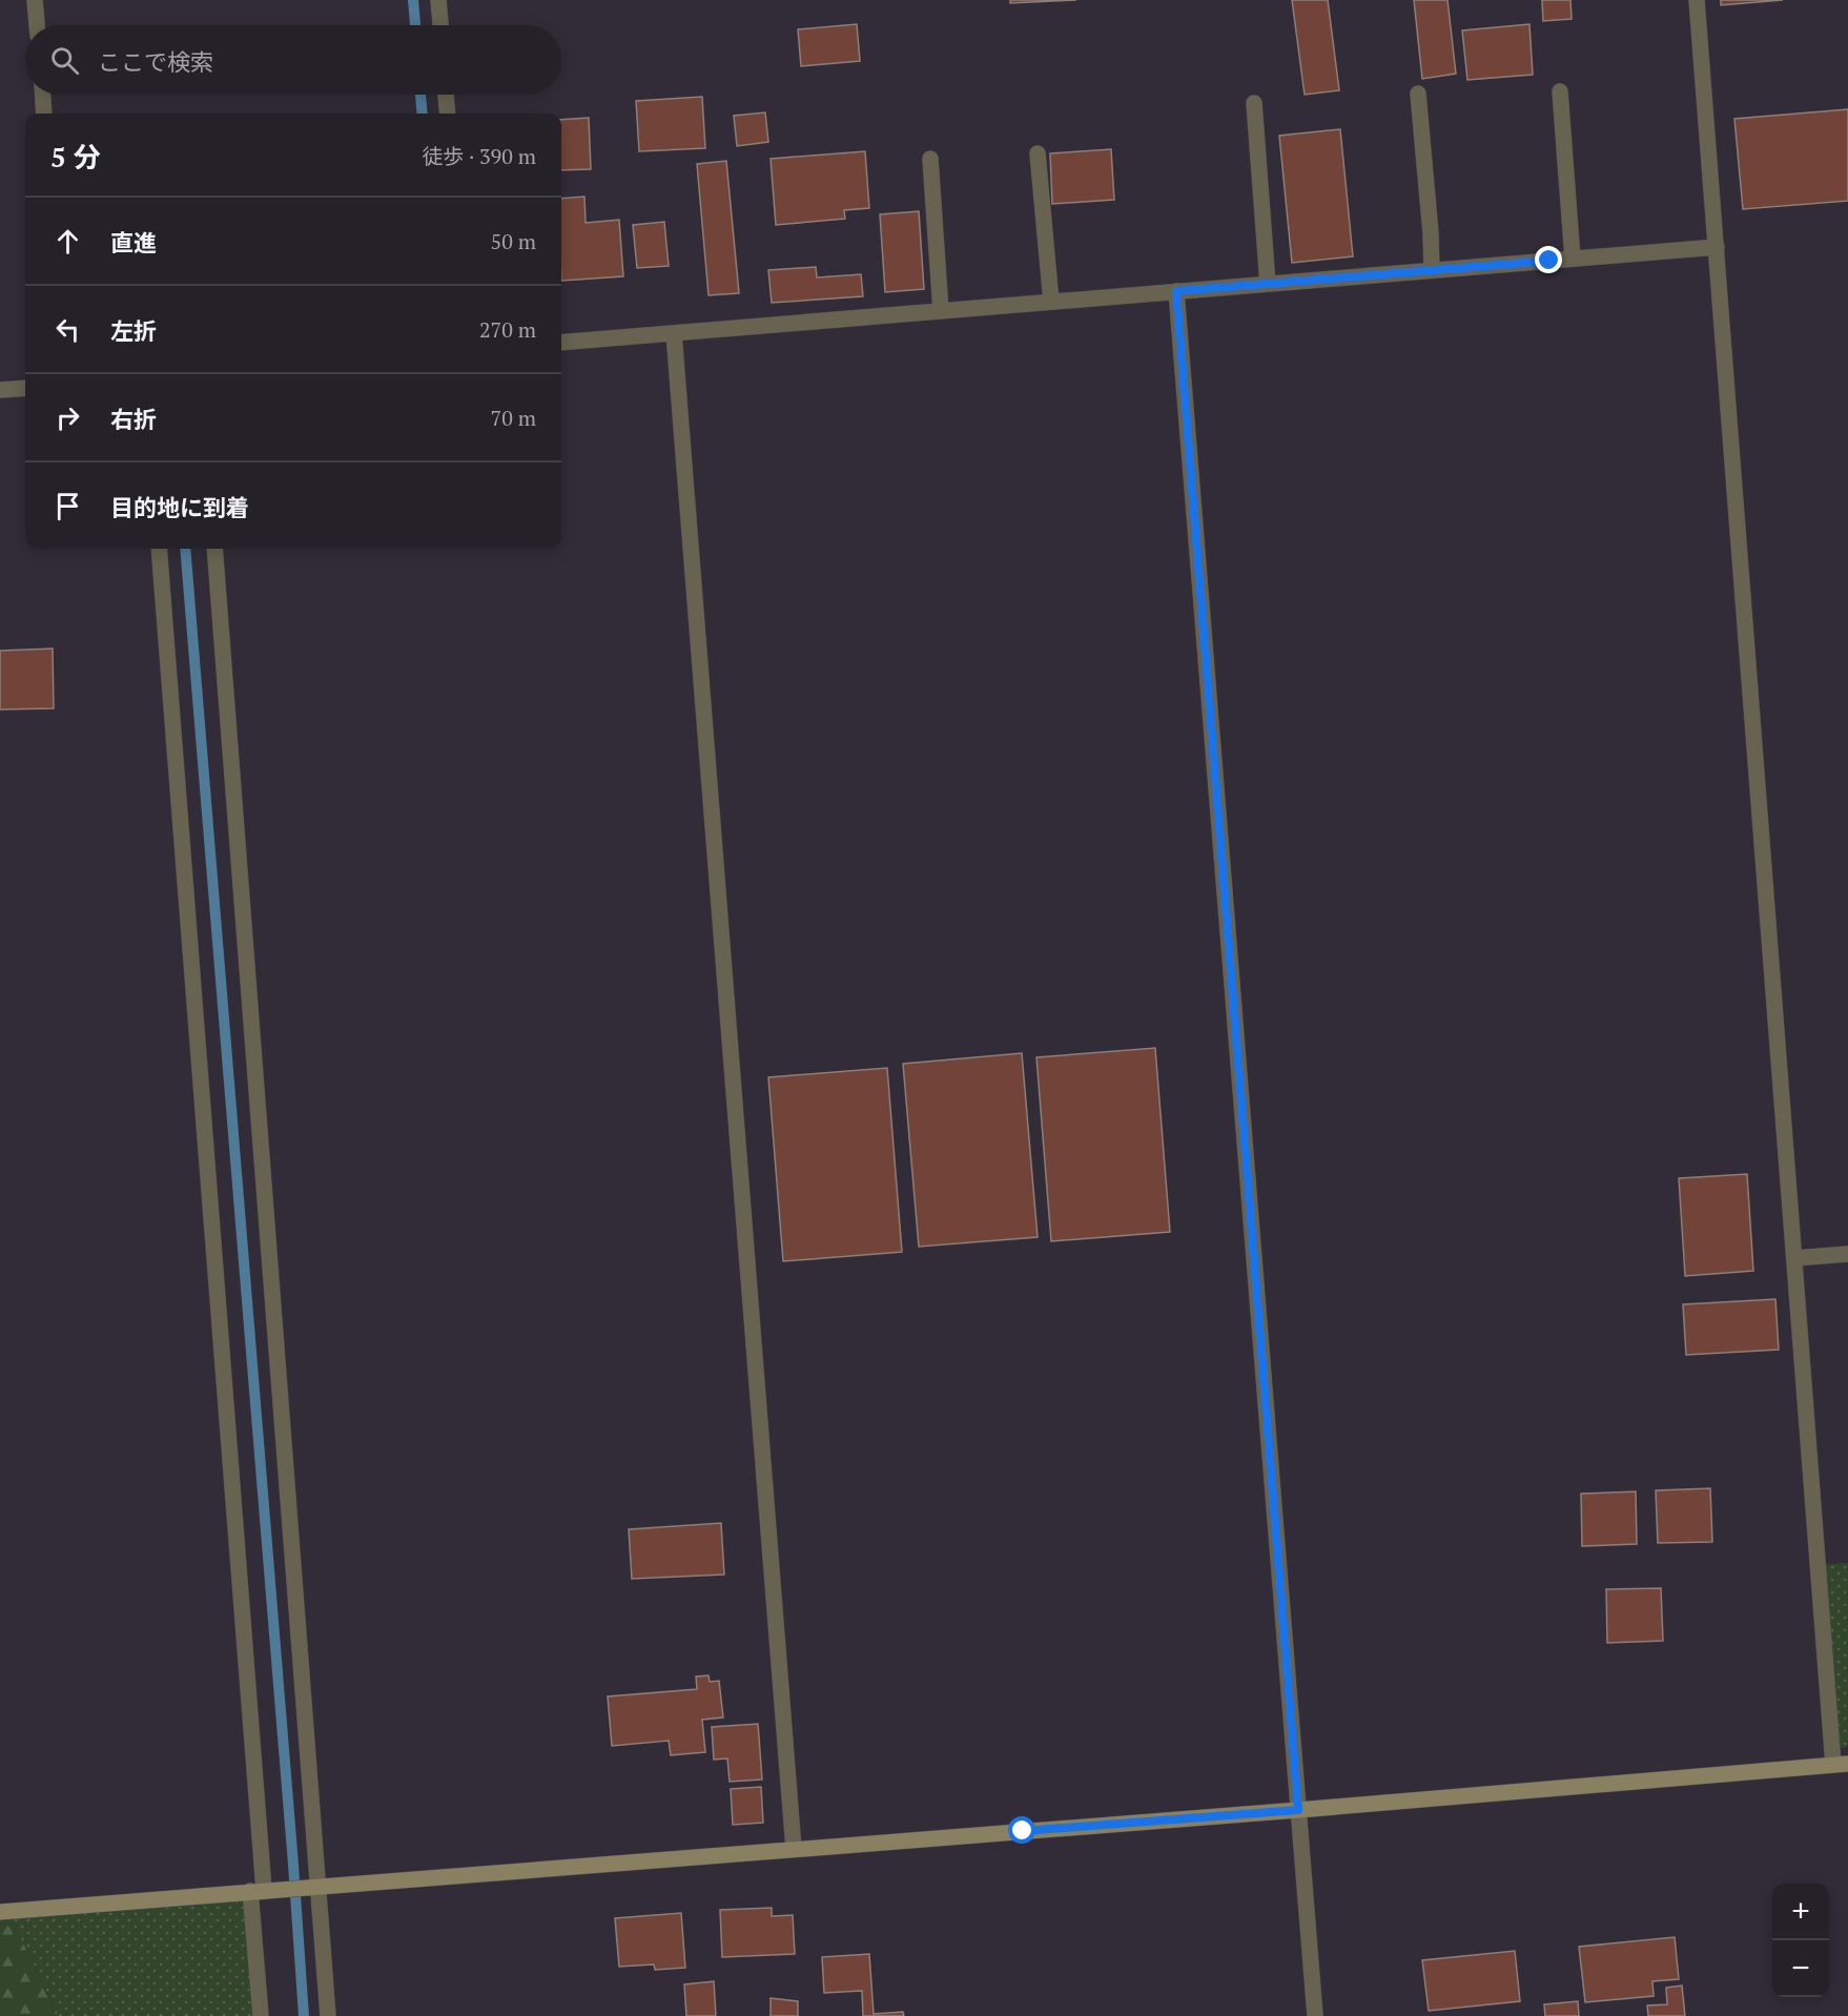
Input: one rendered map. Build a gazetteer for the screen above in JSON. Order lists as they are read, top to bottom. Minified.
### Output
{"page":{"search":"ここで検索","heading":["5 分","徒歩 · 390 m"],"list":[["直進","50 m"],["左折","270 m"],["右折","70 m"],"目的地に到着"],"map_buttons":["+","−"]}}
